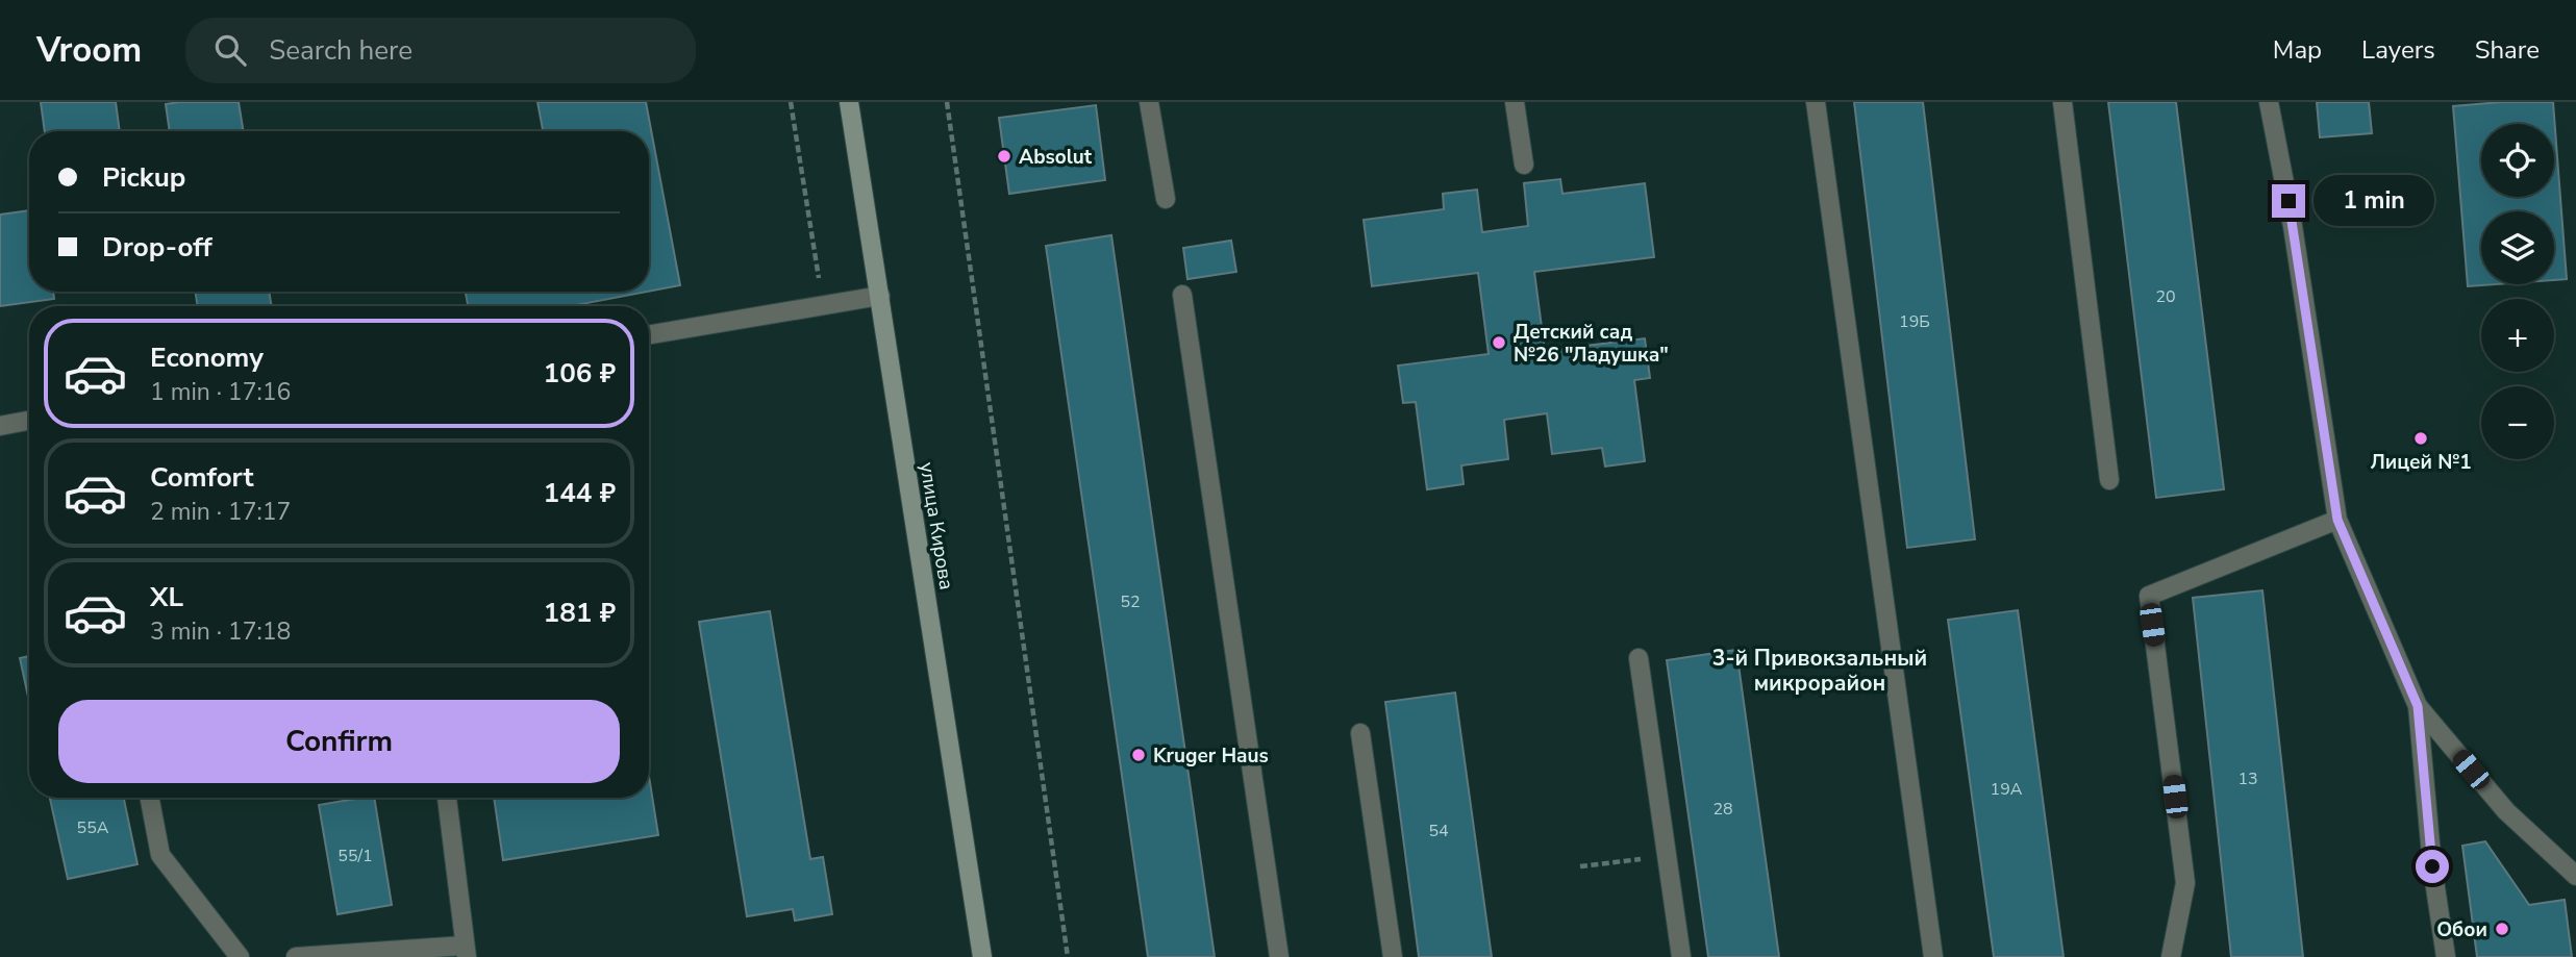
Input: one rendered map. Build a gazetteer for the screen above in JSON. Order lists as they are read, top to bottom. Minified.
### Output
{"streets":{"main road":["улица Кирова"]},"districts":["3-й Привокзальный микрорайон"],"places":["Absolut","Детский сад №26 \"Ладушка\"","Лицей №1","Kruger Haus","Обои"],"house_numbers":["20","19Б","52","13","19А","28","55А","54","55/1"],"page":{"header":"Vroom","search":"Search here","nav":["Map","Layers","Share"],"map_buttons":["+","−"],"banner":["Pickup","Drop-off"],"bubble":"1 min","list":[{"name":"Economy","note":"1 min · 17:16","value":"106 ₽"},{"name":"Comfort","note":"2 min · 17:17","value":"144 ₽"},{"name":"XL","note":"3 min · 17:18","value":"181 ₽"}],"buttons":"Confirm"}}
